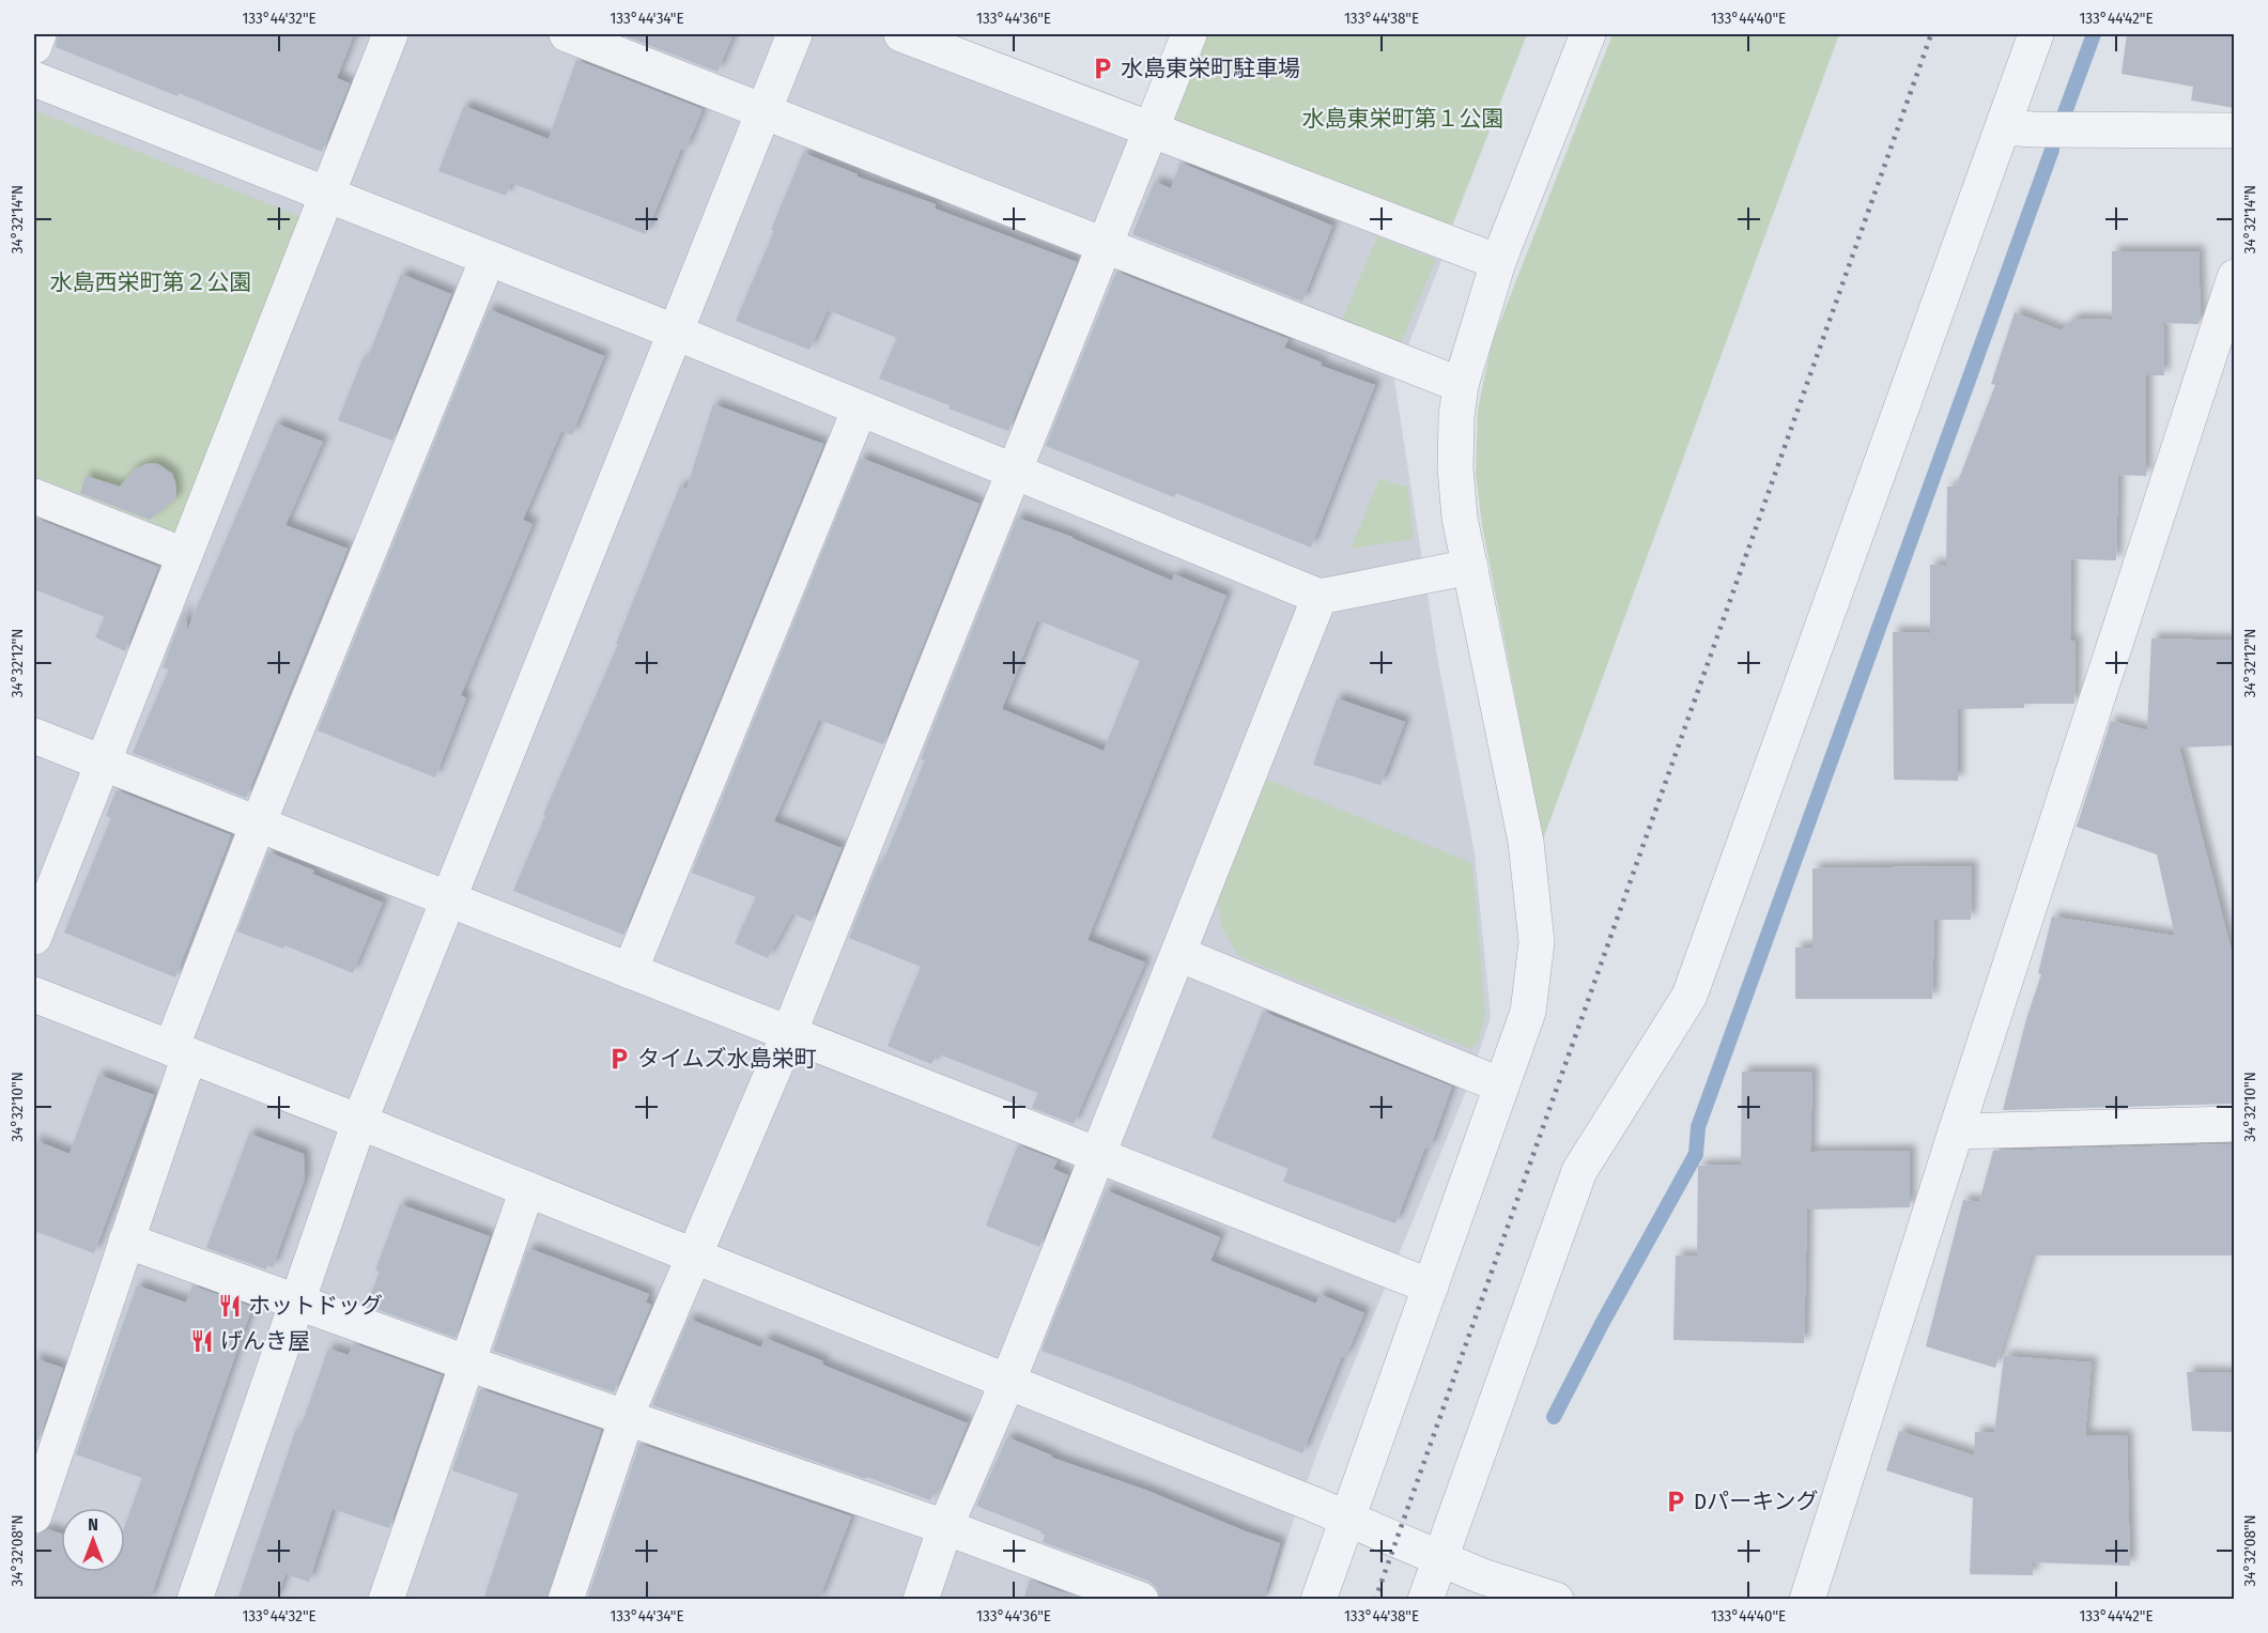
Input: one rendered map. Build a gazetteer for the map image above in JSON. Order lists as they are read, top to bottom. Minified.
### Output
{"parks":["水島東栄町第１公園","水島西栄町第２公園"],"places":{"parking":["水島東栄町駐車場","タイムズ水島栄町","Dパーキング"],"restaurant":["ホットドッグ","げんき屋"]},"north":"top","coordinates":["133°44'32\"E","133°44'34\"E","133°44'36\"E","133°44'38\"E","133°44'40\"E","133°44'42\"E","34°32'14\"N","34°32'12\"N","34°32'10\"N","34°32'08\"N"]}
